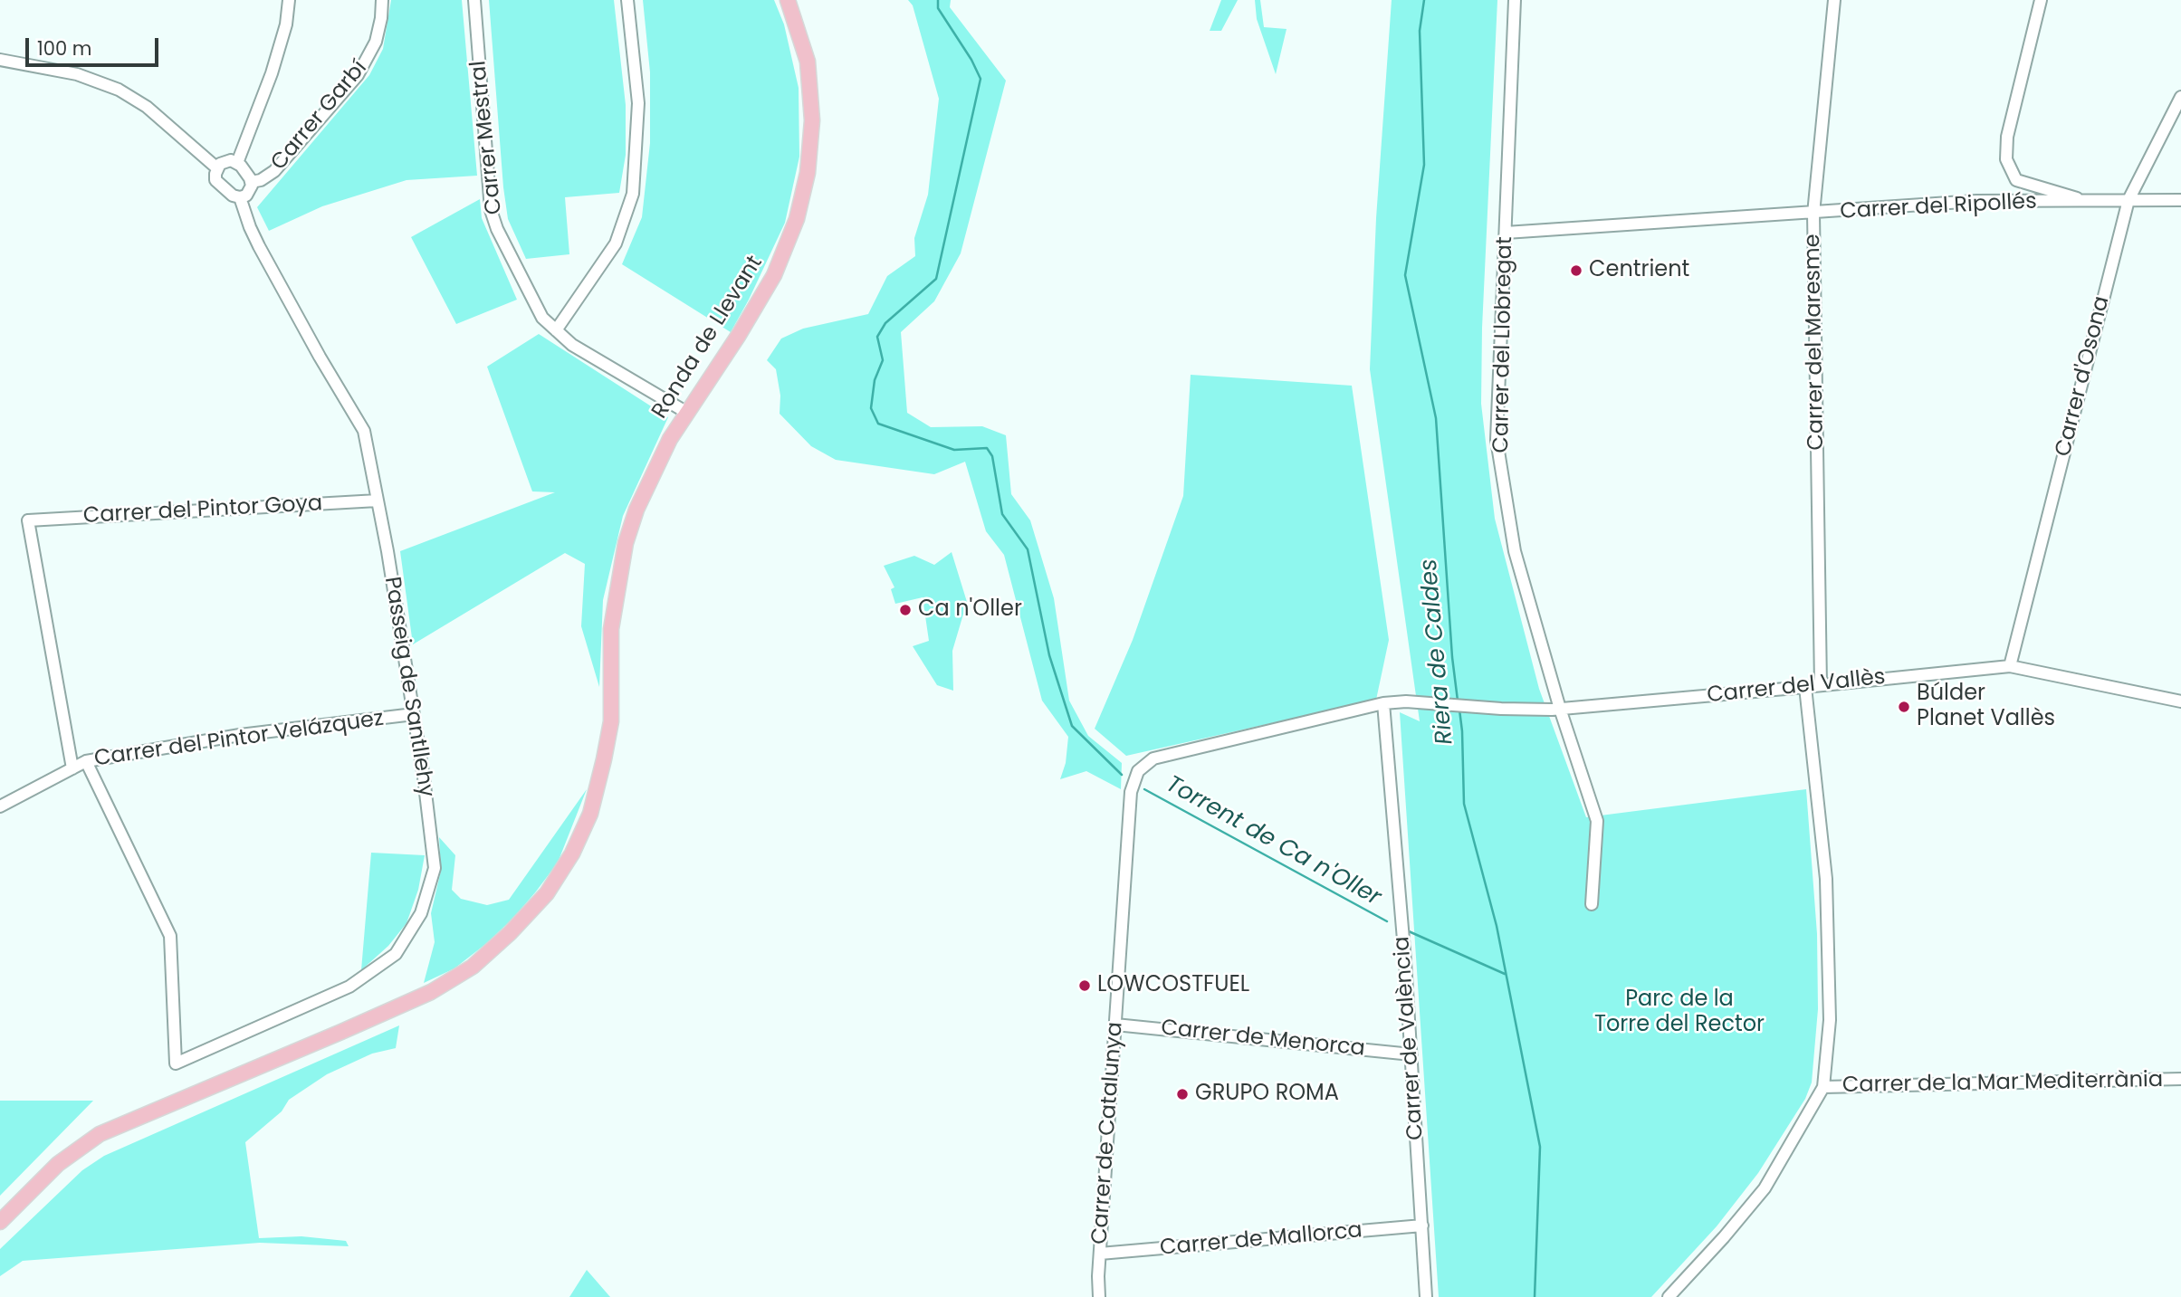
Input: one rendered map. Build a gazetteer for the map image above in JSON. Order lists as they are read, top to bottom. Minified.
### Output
{"streets":{"main road":["Ronda de Llevant"],"street":["Carrer Garbí","Carrer Mestral","Carrer del Ripollés","Carrer del Maresme","Carrer del Llobregat","Carrer d'Osona","Carrer del Pintor Goya","Passeig de Santllehy","Carrer del Vallès","Carrer del Pintor Velázquez","Carrer de València","Carrer de Menorca","Carrer de la Mar Mediterrània","Carrer de Catalunya","Carrer de Mallorca"]},"crossings":[["Carrer Garbí","Passeig de Santllehy"],["Carrer Mestral","Ronda de Llevant"],["Carrer del Ripollés","Carrer del Maresme"],["Carrer del Ripollés","Carrer del Llobregat"],["Carrer del Ripollés","Carrer d'Osona"],["Carrer del Maresme","Carrer del Vallès"],["Carrer del Llobregat","Carrer del Vallès"],["Carrer d'Osona","Carrer del Vallès"],["Carrer del Pintor Goya","Passeig de Santllehy"],["Carrer del Pintor Goya","Carrer del Pintor Velázquez"],["Passeig de Santllehy","Carrer del Pintor Velázquez"],["Carrer del Vallès","Carrer de Catalunya"],["Carrer de València","Carrer de Menorca"],["Carrer de València","Carrer de Catalunya"],["Carrer de València","Carrer de Mallorca"],["Carrer de Menorca","Carrer de Catalunya"],["Carrer de Catalunya","Carrer de Mallorca"]],"water":["Riera de Caldes","Torrent de Ca n'Oller"],"parks":["Parc de la Torre del Rector"],"places":["Centrient","Ca n'Oller","Búlder Planet Vallès","LOWCOSTFUEL","GRUPO ROMA"],"scale_bar":"100 m"}
